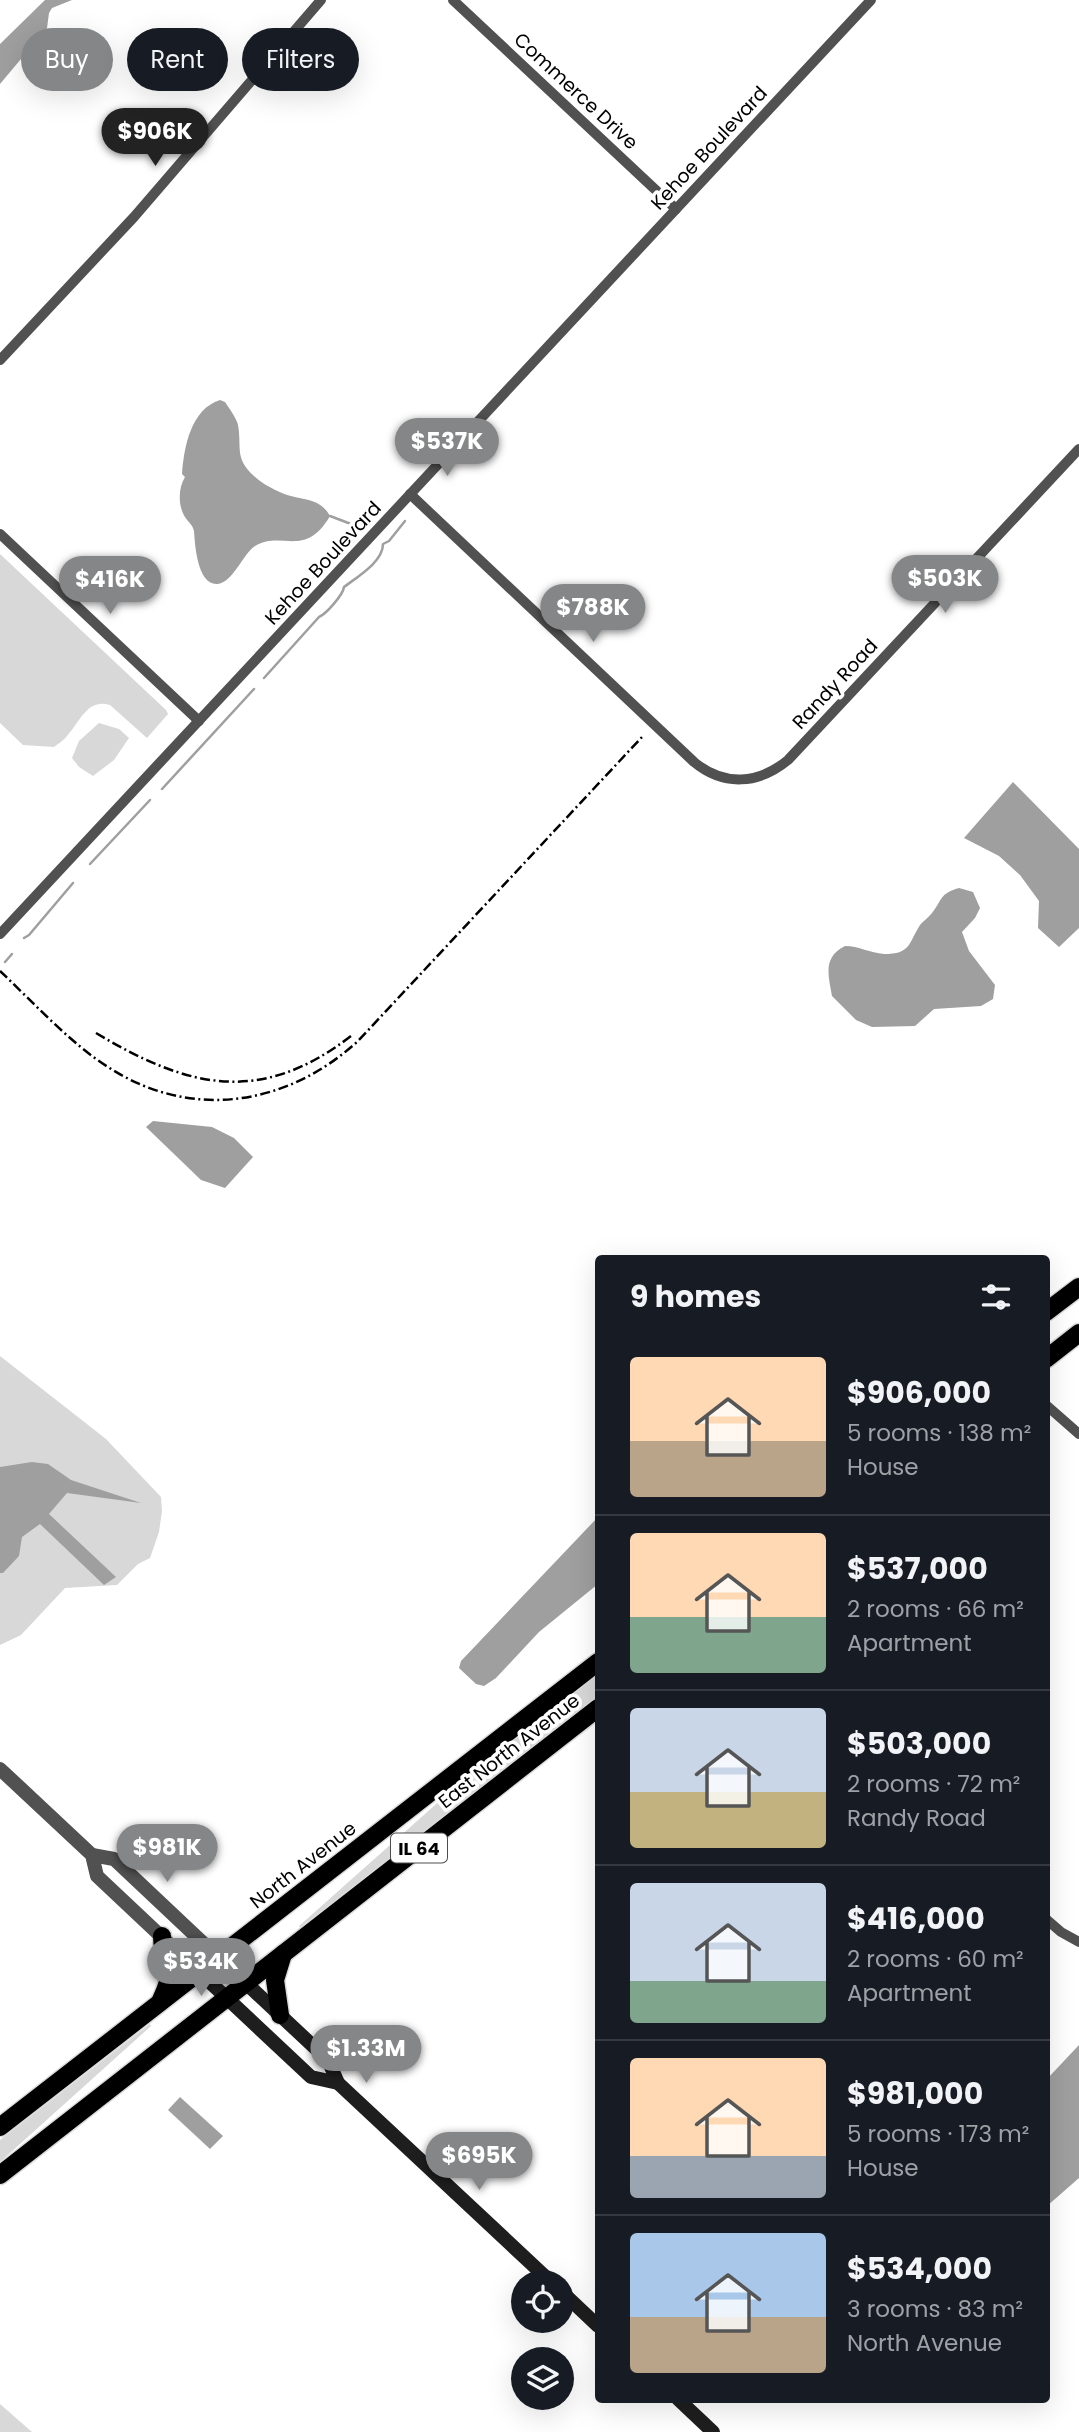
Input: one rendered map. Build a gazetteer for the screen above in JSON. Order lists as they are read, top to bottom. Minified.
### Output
{"streets":{"main road":["East North Avenue","IL 64","North Avenue"],"street":["Commerce Drive","Kehoe Boulevard","Randy Road"]},"crossings":[["Commerce Drive","Kehoe Boulevard"],["Kehoe Boulevard","Randy Road"],["East North Avenue","IL 64"]],"page":{"chip":["Buy","Rent","Filters"],"price":["$906K","$537K","$503K","$416K","$788K","$981K","$534K","$1.33M","$695K"],"heading":"9 homes","list":[{"name":"$906,000","note":"5 rooms · 138 m² · House"},{"name":"$537,000","note":"2 rooms · 66 m² · Apartment"},{"name":"$503,000","note":"2 rooms · 72 m² · Randy Road"},{"name":"$416,000","note":"2 rooms · 60 m² · Apartment"},{"name":"$981,000","note":"5 rooms · 173 m² · House"},{"name":"$534,000","note":"3 rooms · 83 m² · North Avenue"}]}}
